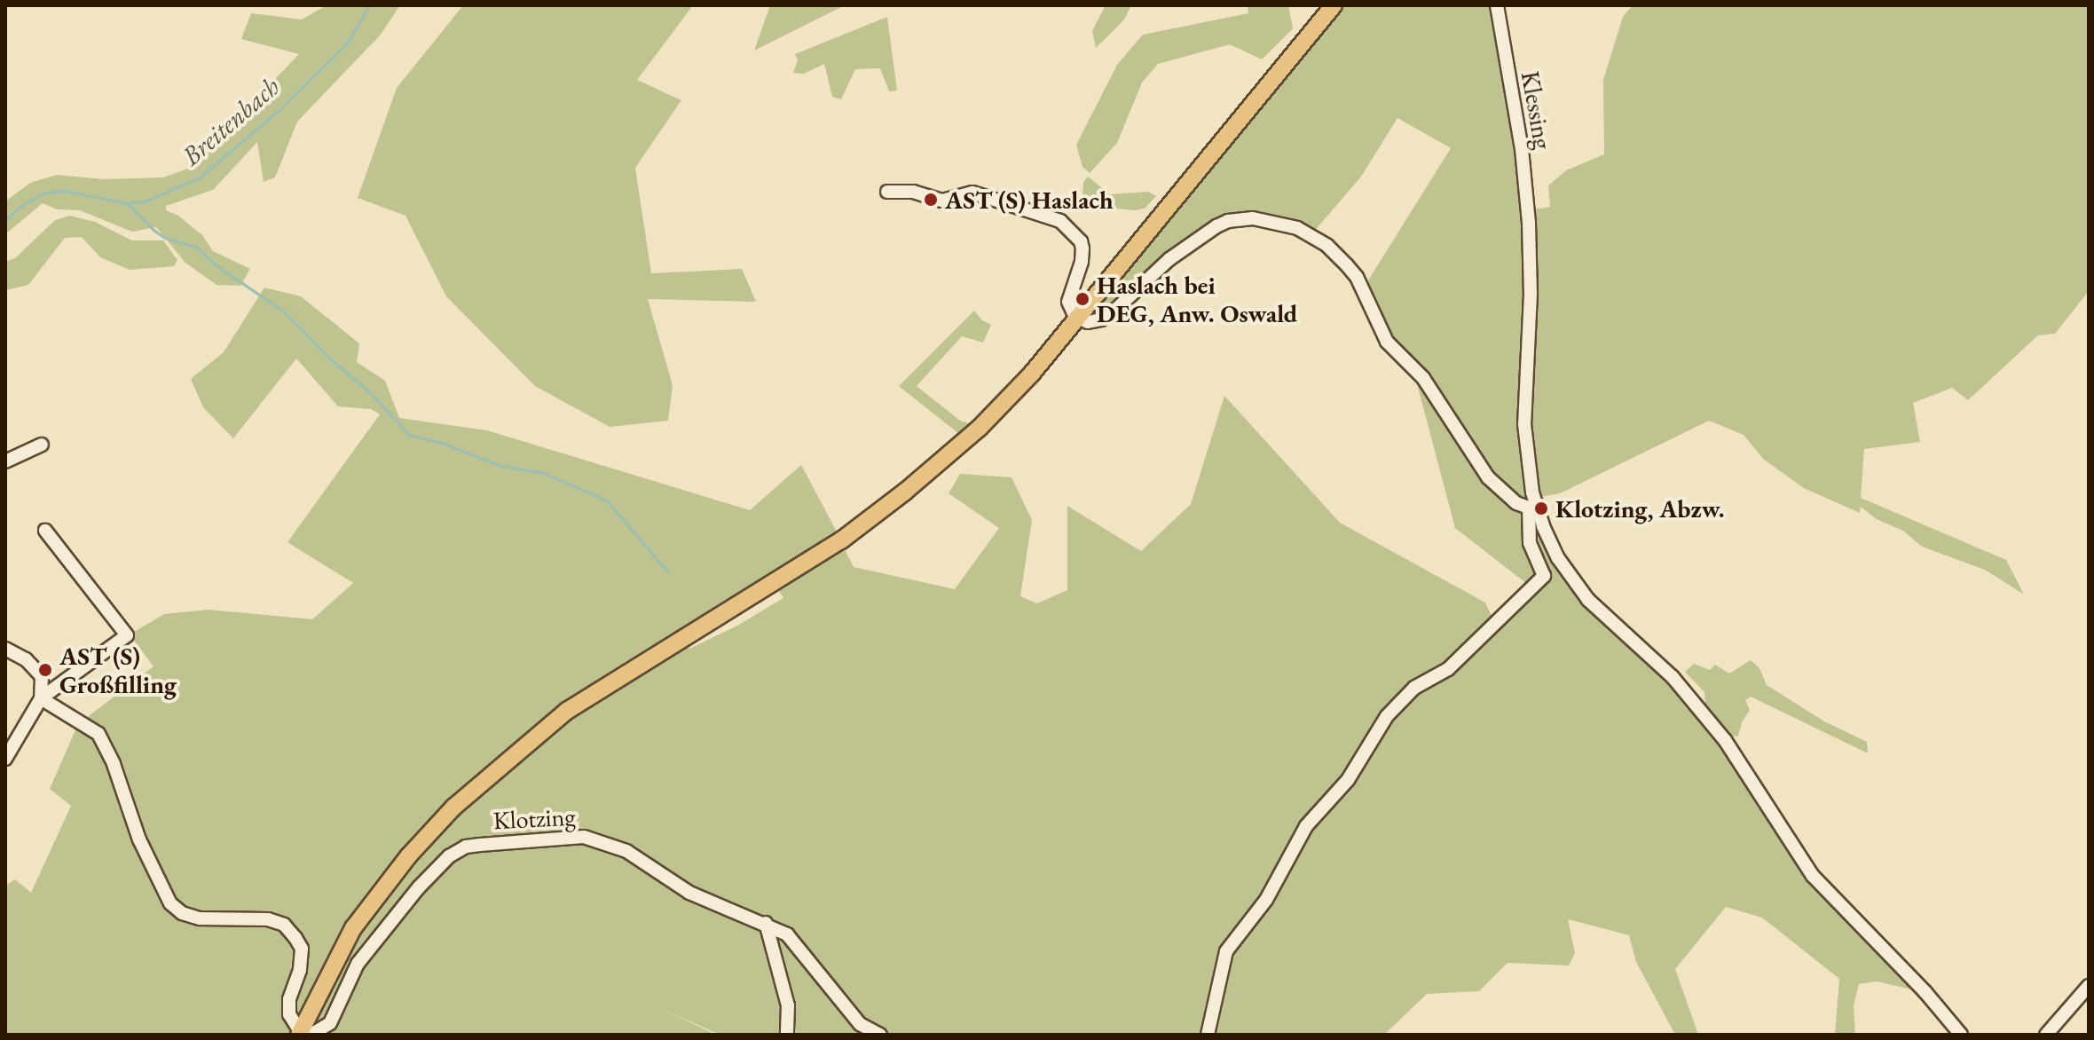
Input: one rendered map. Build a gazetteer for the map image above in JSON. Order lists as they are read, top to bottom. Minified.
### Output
{"streets":{"street":["Klessing","Klotzing"]},"water":["Breitenbach"],"places":["AST (S) Haslach","Haslach bei DEG, Anw. Oswald","Klotzing, Abzw.","AST (S) Großfilling"]}
